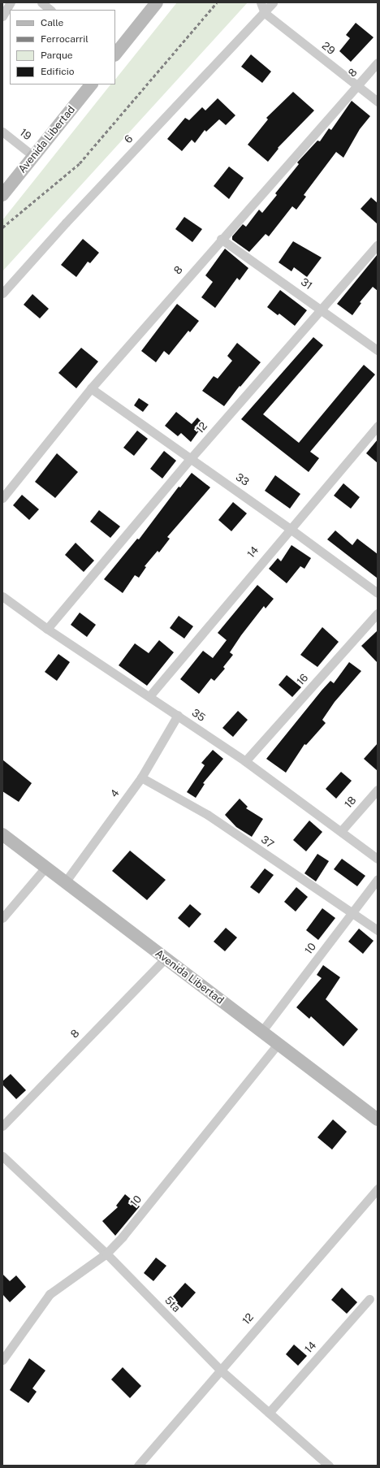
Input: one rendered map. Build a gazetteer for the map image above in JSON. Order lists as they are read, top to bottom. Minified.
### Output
{"streets":{"main road":["Avenida Libertad"],"street":["29","8","19","6","31","12","33","14","16","35","4","18","37","10","5ta"]},"crossings":[["29","8"],["29","6"],["8","Avenida Libertad"],["8","31"],["8","33"],["19","Avenida Libertad"],["Avenida Libertad","4"],["Avenida Libertad","10"],["31","12"],["12","33"],["12","35"],["12","5ta"],["33","14"],["14","35"],["14","5ta"],["16","35"],["35","4"],["35","18"],["4","37"],["37","10"],["10","5ta"]],"legend":["Calle","Ferrocarril","Parque","Edificio"]}
